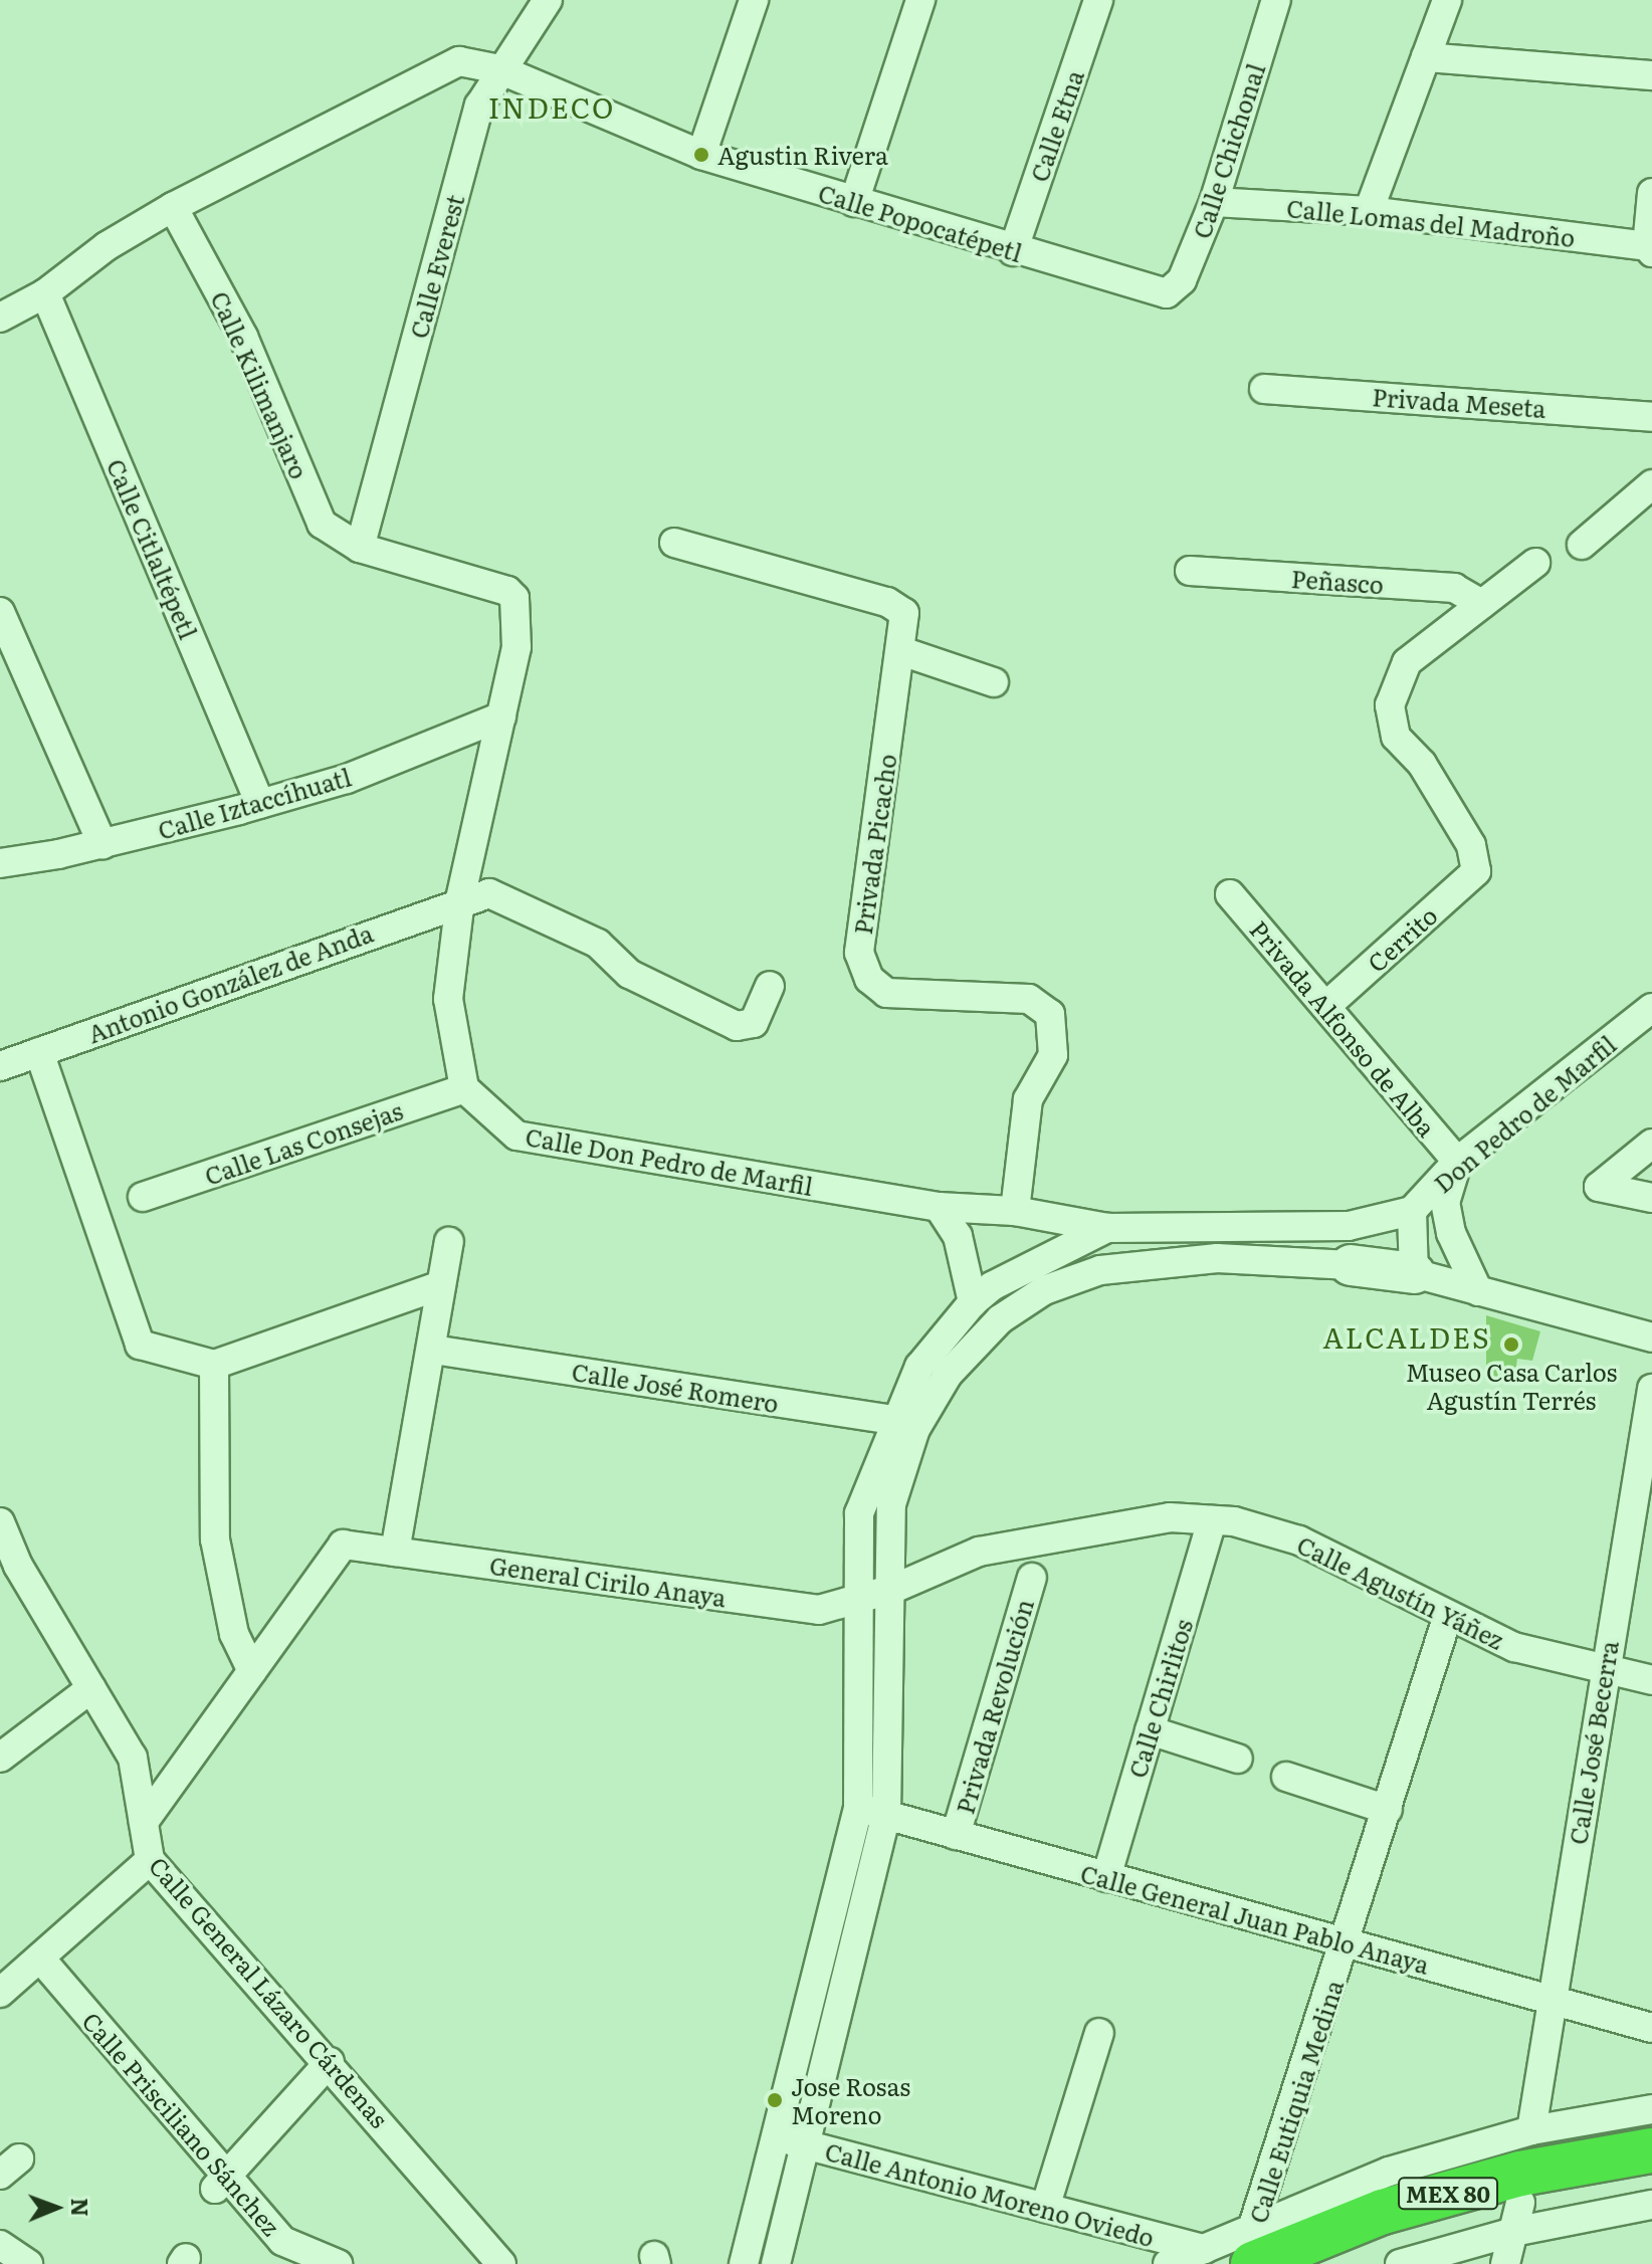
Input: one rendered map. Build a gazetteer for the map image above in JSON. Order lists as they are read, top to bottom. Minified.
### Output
{"streets":{"highway":["MEX 80"],"street":["Calle Etna","Calle Chichonal","Calle Popocatépetl","Calle Lomas del Madroño","Calle Everest","Calle Kilimanjaro","Privada Meseta","Calle Citlaltépetl","Peñasco","Calle Iztaccíhuatl","Privada Picacho","Cerrito","Antonio González de Anda","Privada Alfonso de Alba","Don Pedro de Marfil","Calle Las Consejas","Calle Don Pedro de Marfil","Calle José Romero","General Cirilo Anaya","Calle Agustín Yáñez","Calle Chirlitos","Privada Revolución","Calle José Becerra","Calle General Juan Pablo Anaya","Calle General Lázaro Cárdenas","Calle Eutiquia Medina","Calle Prisciliano Sánchez","Calle Antonio Moreno Oviedo"]},"crossings":[["Calle Etna","Calle Popocatépetl"],["Calle Chichonal","Calle Popocatépetl"],["Calle Chichonal","Calle Lomas del Madroño"],["Calle Popocatépetl","Calle Everest"],["Calle Popocatépetl","Calle Kilimanjaro"],["Calle Everest","Calle Kilimanjaro"],["Calle Kilimanjaro","Calle Iztaccíhuatl"],["Calle Citlaltépetl","Calle Iztaccíhuatl"],["Peñasco","Cerrito"],["Privada Picacho","Calle Don Pedro de Marfil"],["Cerrito","Privada Alfonso de Alba"],["Privada Alfonso de Alba","Don Pedro de Marfil"],["Don Pedro de Marfil","Calle Don Pedro de Marfil"],["Calle Las Consejas","Calle Don Pedro de Marfil"],["General Cirilo Anaya","Calle Agustín Yáñez"],["Calle Agustín Yáñez","Calle Chirlitos"],["Calle Agustín Yáñez","Calle José Becerra"],["Calle Agustín Yáñez","Calle Eutiquia Medina"],["Calle Chirlitos","Calle General Juan Pablo Anaya"],["Privada Revolución","Calle General Juan Pablo Anaya"],["Calle José Becerra","Calle General Juan Pablo Anaya"],["Calle José Becerra","MEX 80"],["Calle General Juan Pablo Anaya","Calle Eutiquia Medina"],["Calle Eutiquia Medina","MEX 80"],["Calle Antonio Moreno Oviedo","MEX 80"]],"districts":["INDECO","ALCALDES"],"places":["Agustin Rivera","Museo Casa Carlos Agustín Terrés","Jose Rosas Moreno"],"north":"right"}
